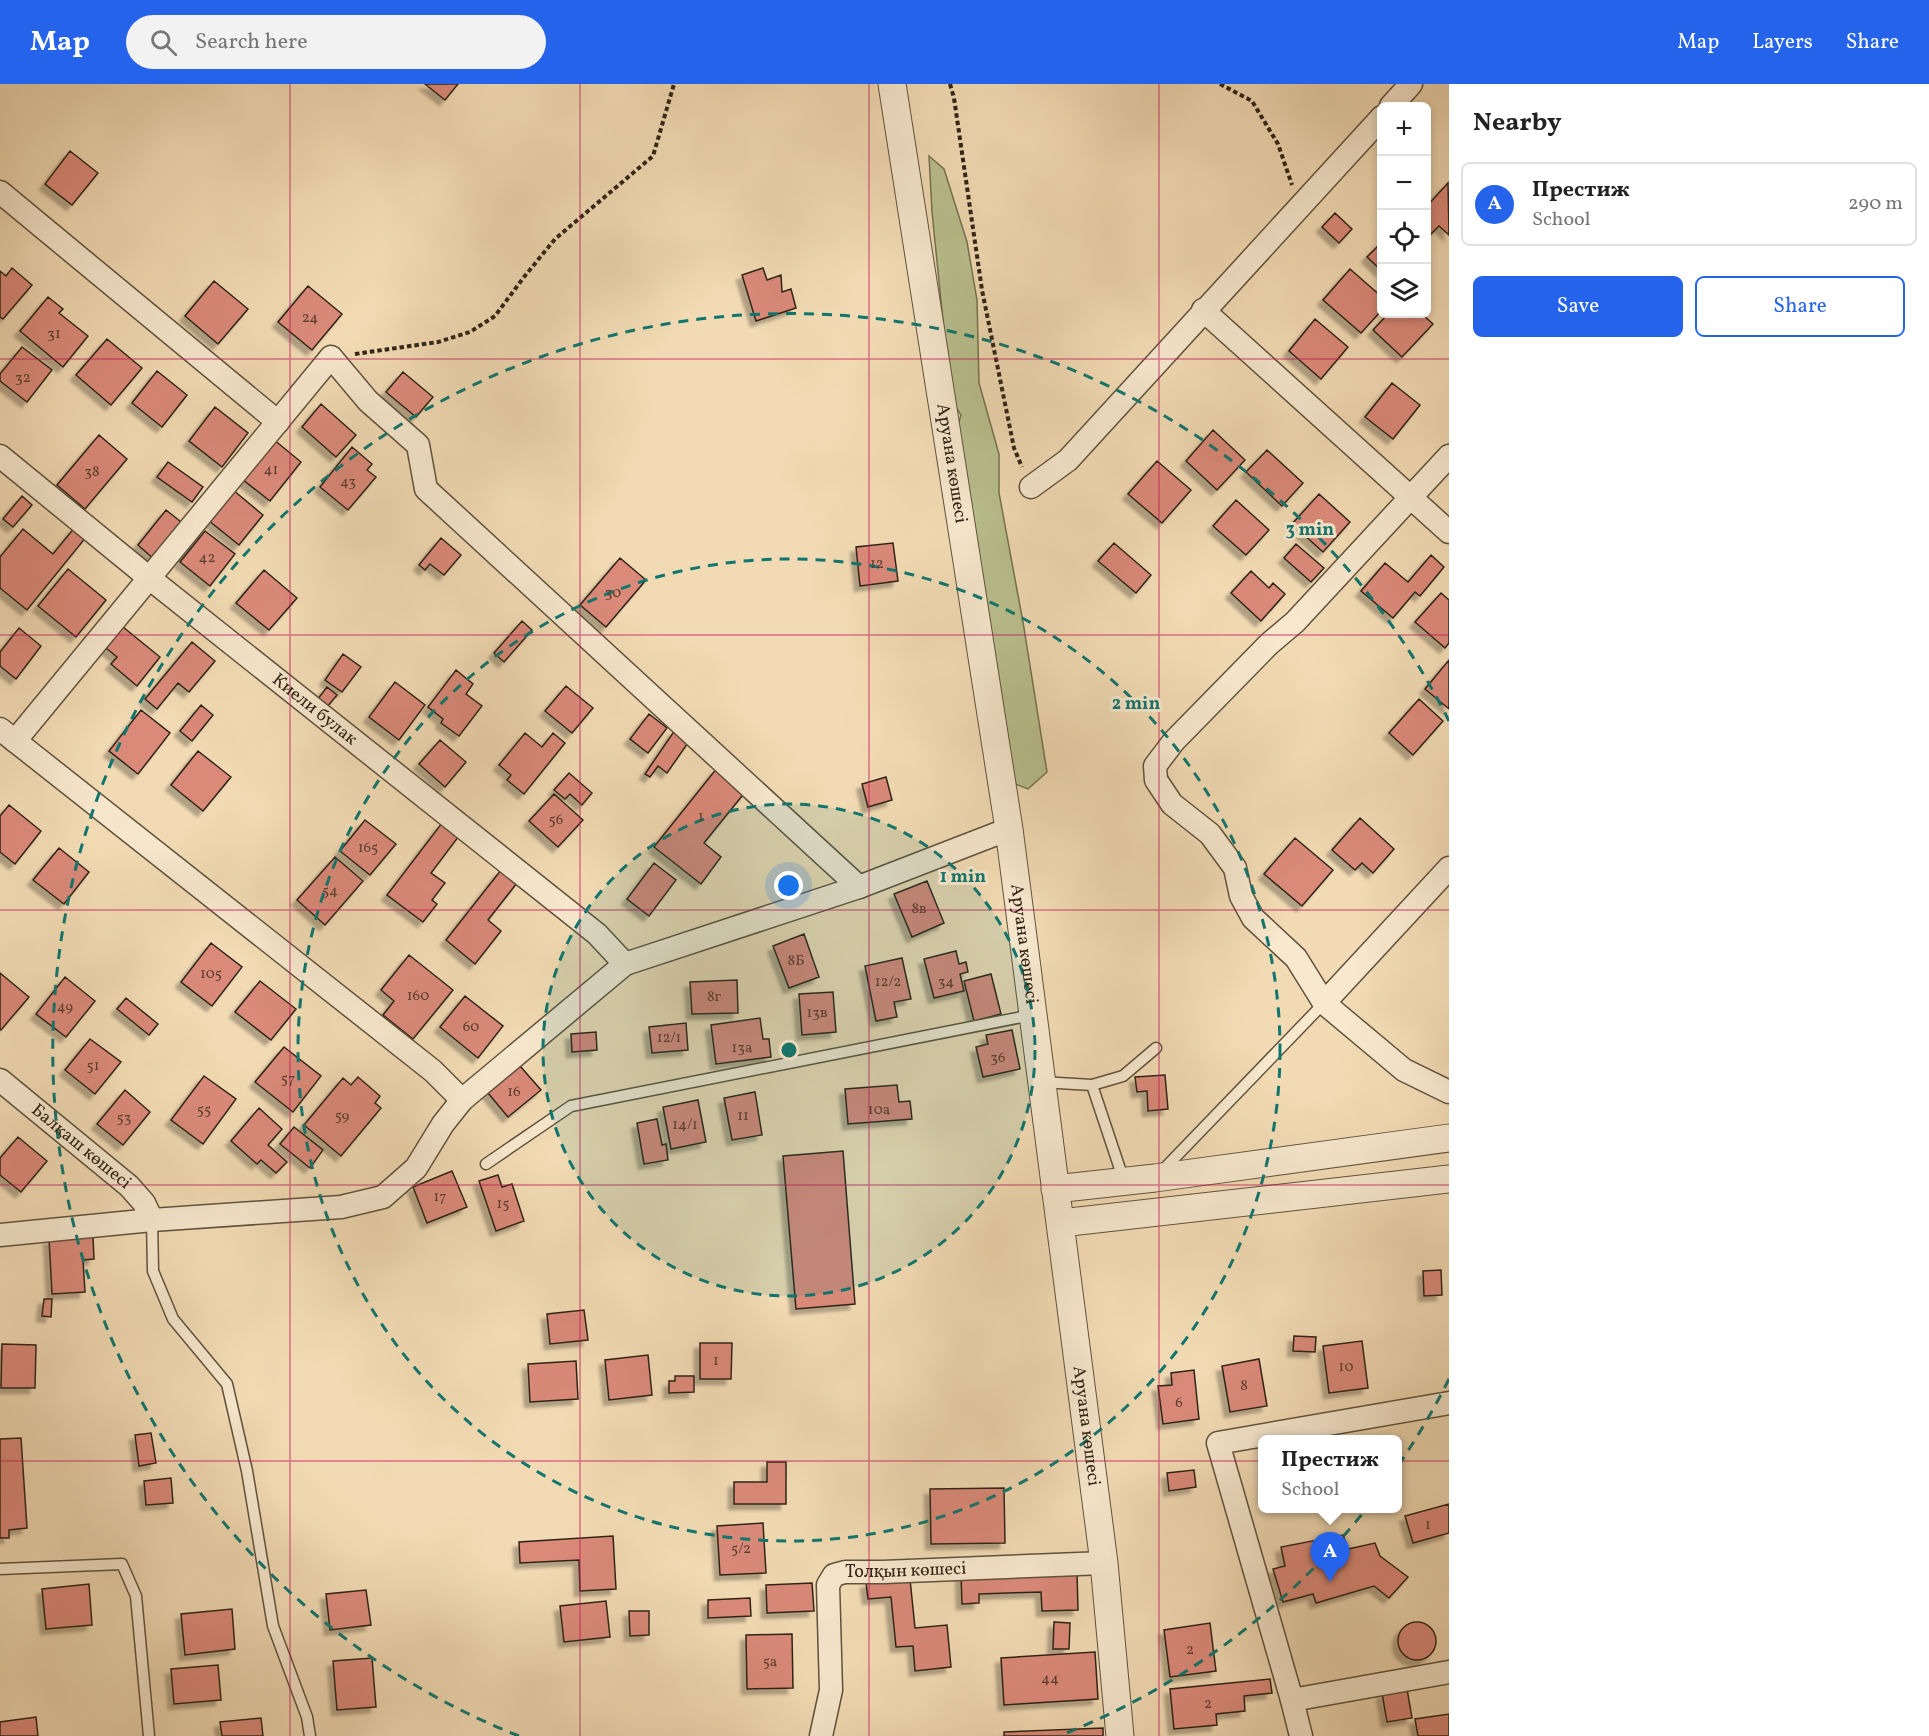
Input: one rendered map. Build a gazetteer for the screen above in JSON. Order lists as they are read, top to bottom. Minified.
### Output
{"streets":{"street":["Аруана көшесі","Киели булак","Балқаш көшесі","Толқын көшесі"]},"crossings":[["Аруана көшесі","Толқын көшесі"]],"house_numbers":["24","31","32","41","38","43","42","12","30","1","56","165","54","8в","8Б","105","12/2","34","160","8г","49","13в","60","12/1","13а","36","51","57","16","55","10а","59","11","53","14/1","17","15","1","10","8","6","1","5/2","2","5а","44","2"],"page":{"header":"Map","search":"Search here","nav":["Map","Layers","Share"],"heading":"Nearby","map_buttons":["+","−"],"list":[{"mark":"A","name":"Престиж","note":"School","value":"290 m"}],"buttons":["Save","Share"],"popup":["Престиж","School"],"pins":"A"},"rings":["3 min","2 min","1 min"]}
